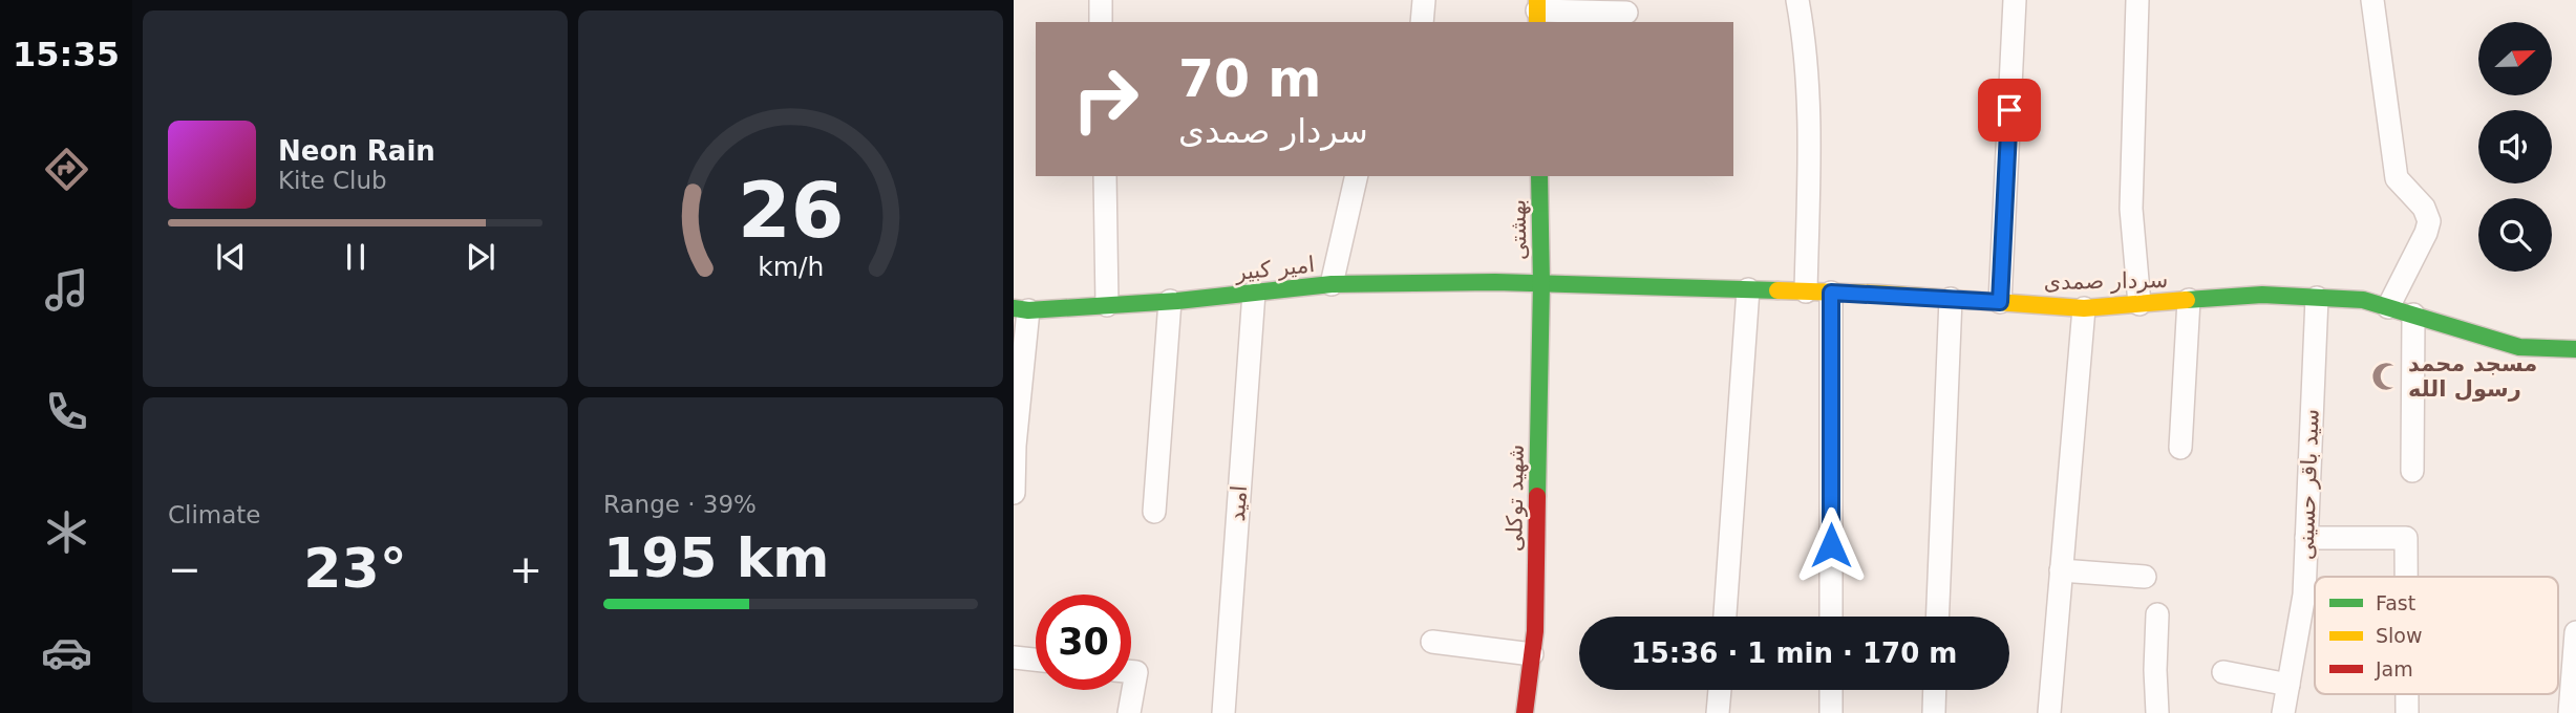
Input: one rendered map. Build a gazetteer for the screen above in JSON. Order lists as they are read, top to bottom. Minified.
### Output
{"streets":{"street":["بهشتی","امیر کبیر","سردار صمدی","سید باقر حسینی","شهید توکلی","امید"]},"crossings":[["بهشتی","امیر کبیر"],["بهشتی","سردار صمدی"],["بهشتی","شهید توکلی"],["امیر کبیر","سردار صمدی"],["امیر کبیر","شهید توکلی"],["امیر کبیر","امید"],["سردار صمدی","سید باقر حسینی"],["سردار صمدی","شهید توکلی"]],"places":{"mosque":["مسجد محمد رسول الله"]},"legend":["Fast","Slow","Jam"],"north":"right","page":{"tabs":"15:35","turn":["70 m","سردار صمدی"],"song":["Neon Rain","Kite Club"],"tile":["Climate",["Range · 39%","195 km"]],"heat":["−","23°","+"],"limit":"30","trip":"15:36 · 1 min · 170 m","gauge":["26","km/h"]}}
